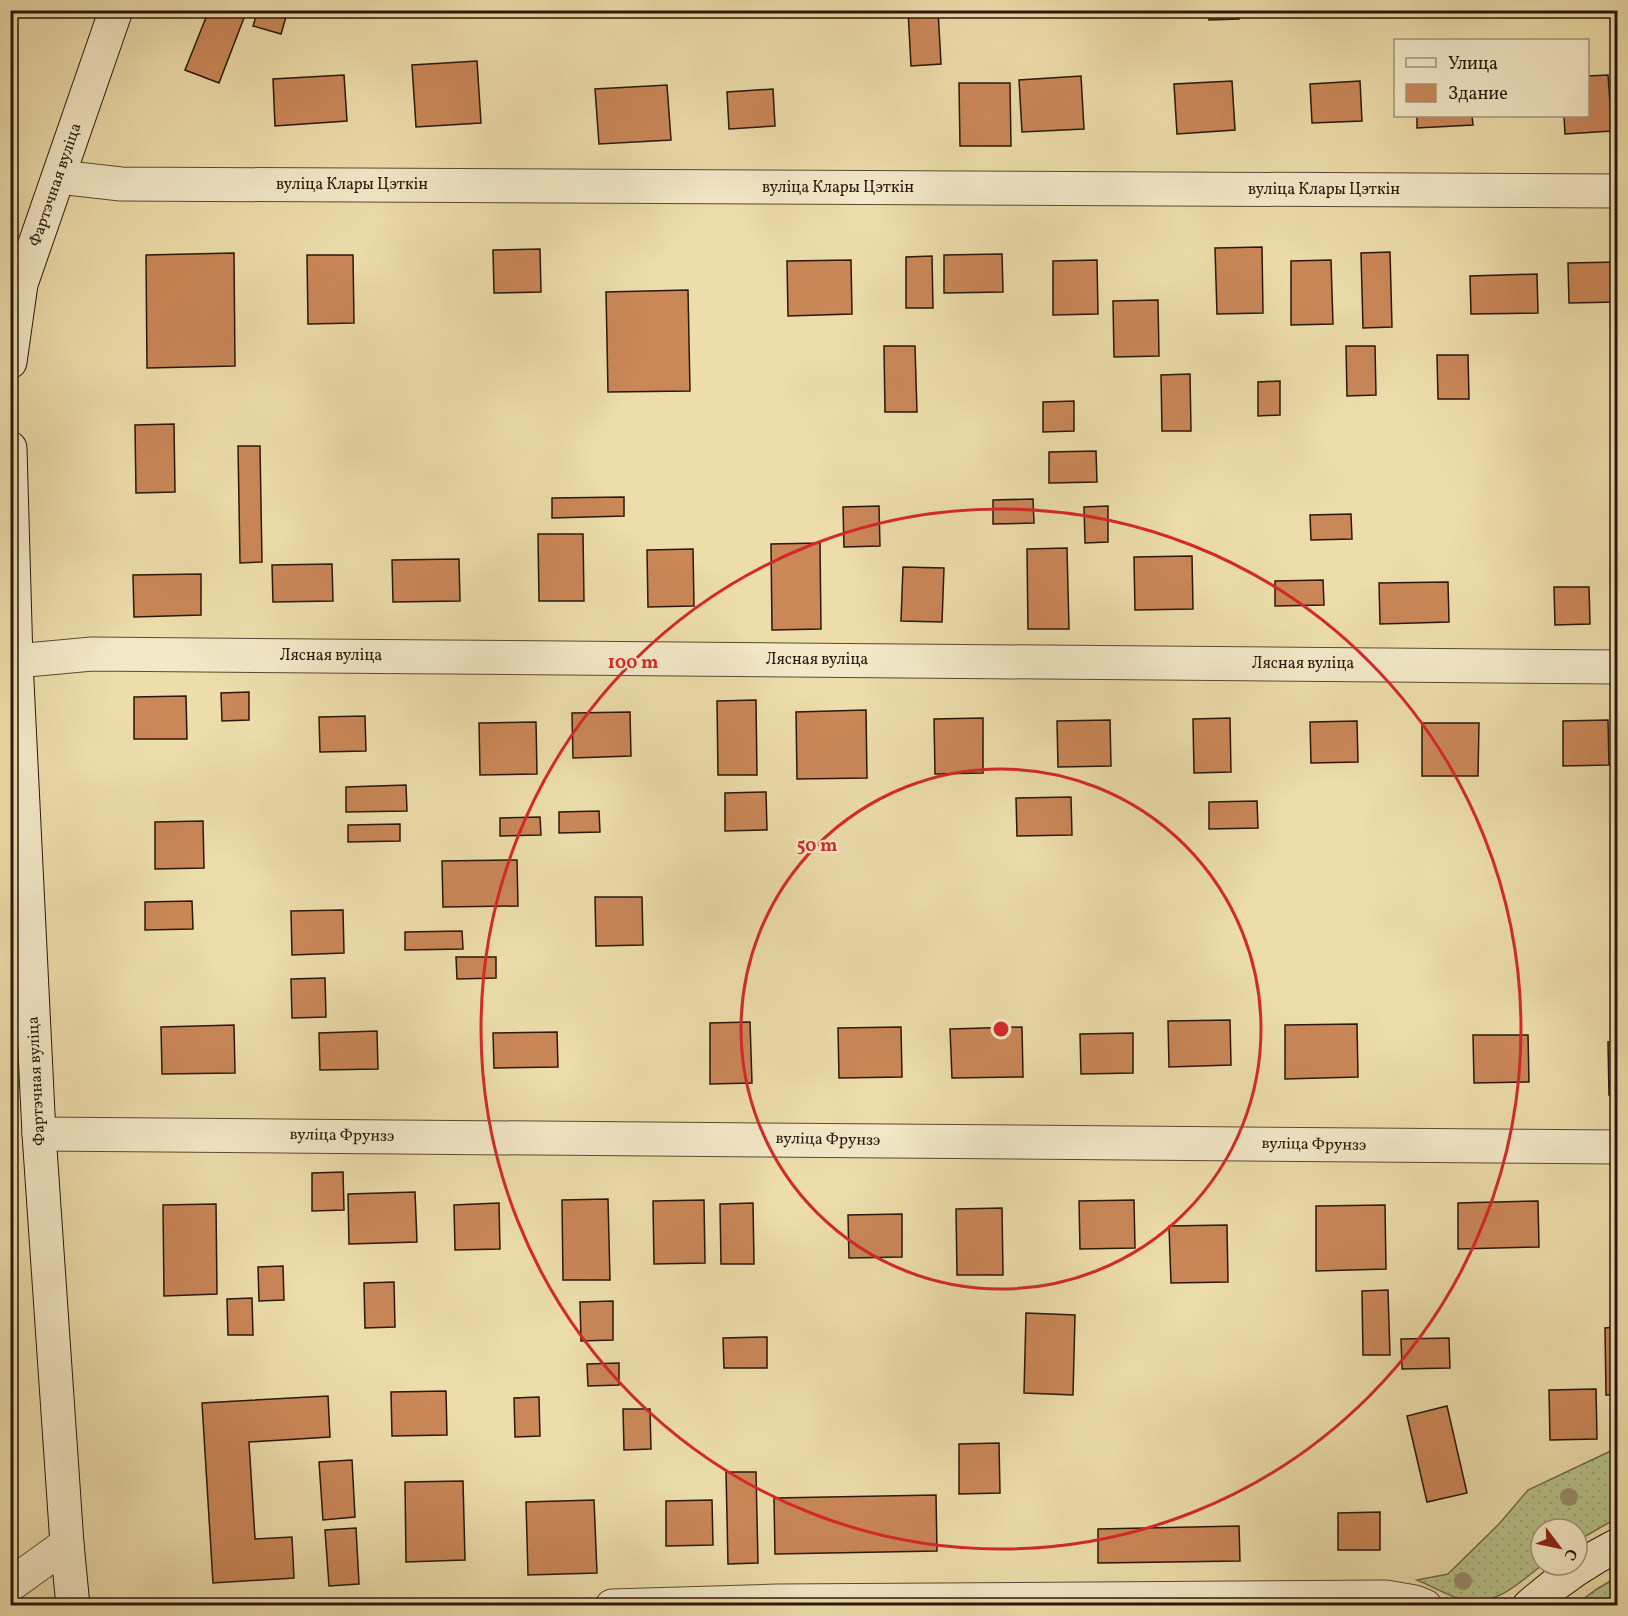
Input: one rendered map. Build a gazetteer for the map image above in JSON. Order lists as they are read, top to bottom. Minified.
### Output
{"streets":{"street":["Фартэчная вуліца","вуліца Клары Цэткін","Лясная вуліца","вуліца Фрунзэ"]},"crossings":[["Фартэчная вуліца","вуліца Клары Цэткін"],["Фартэчная вуліца","Лясная вуліца"],["Фартэчная вуліца","вуліца Фрунзэ"]],"legend":["Улица","Здание"],"north":"bottom right","rings":["100 m","50 m"]}
